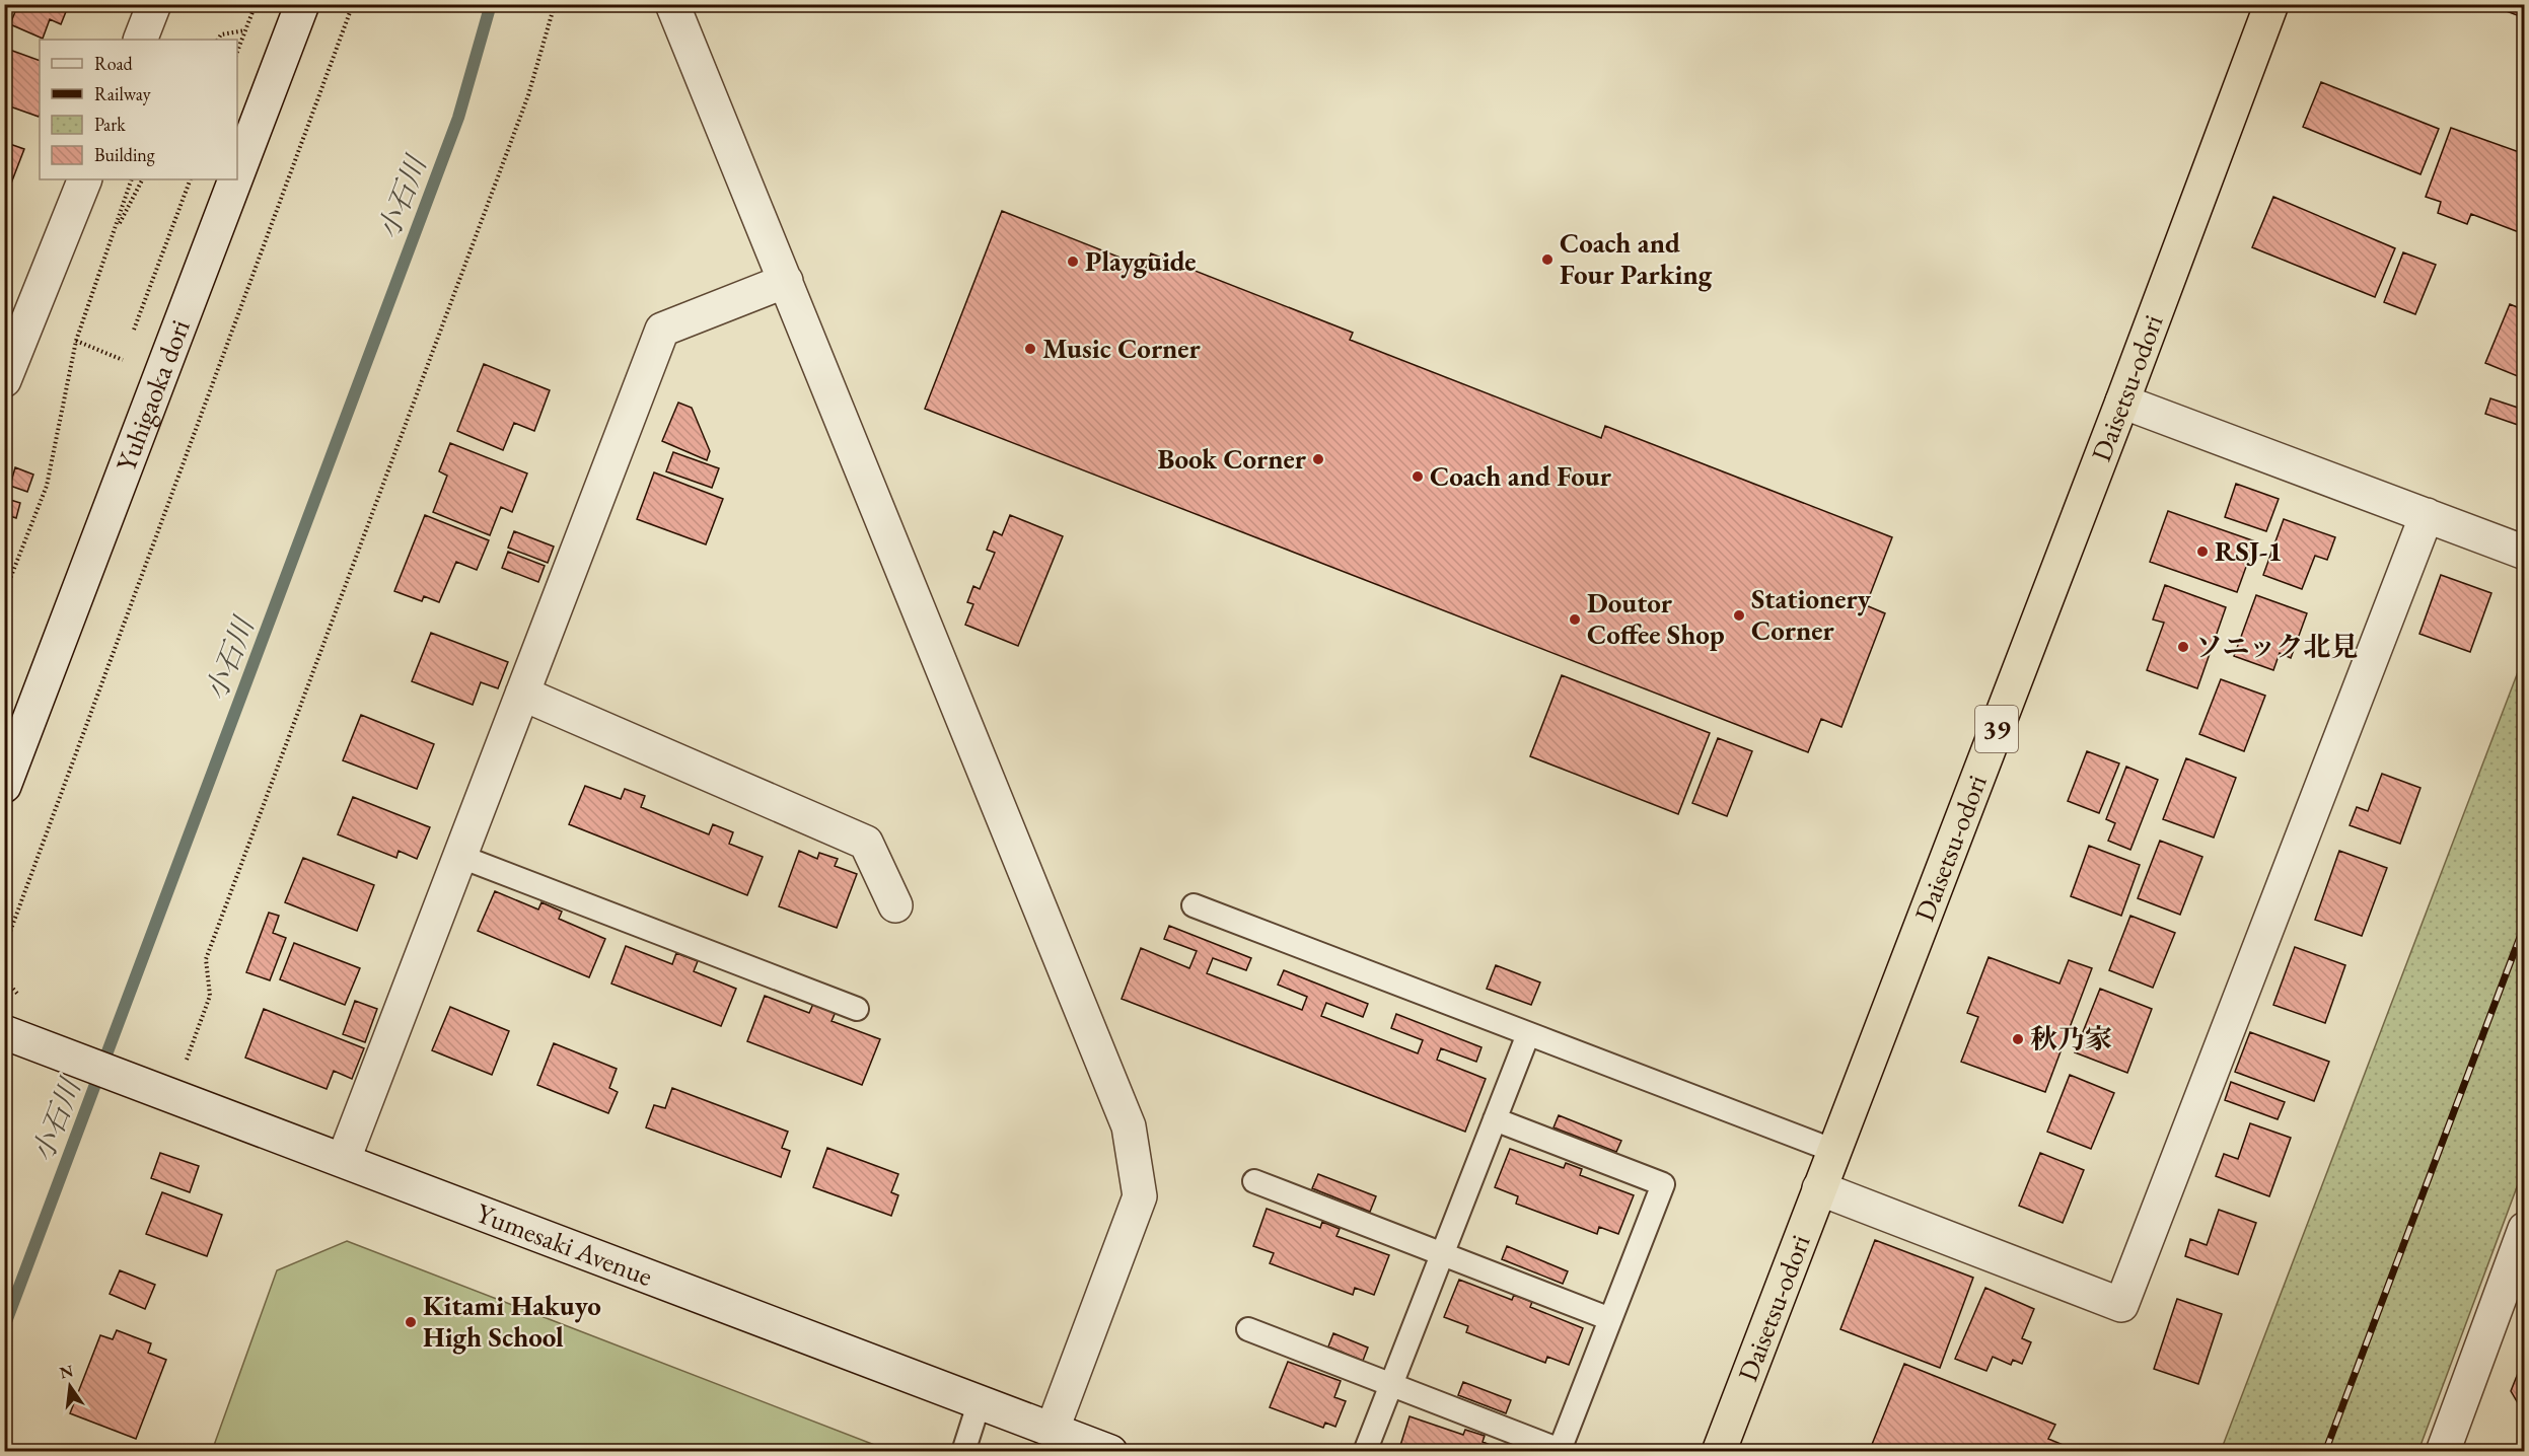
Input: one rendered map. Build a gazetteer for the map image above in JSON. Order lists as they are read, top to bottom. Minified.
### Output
{"streets":{"highway":["Daisetsu-odori","39"],"street":["Yuhigaoka dori","Yumesaki Avenue"]},"water":["小石川"],"places":["Coach and Four Parking","Playguide","Music Corner","Book Corner","Coach and Four","RSJ-1","Stationery Corner","Doutor Coffee Shop","ソニック北見","秋乃家","Kitami Hakuyo High School"],"legend":["Road","Railway","Park","Building"],"north":"top"}
